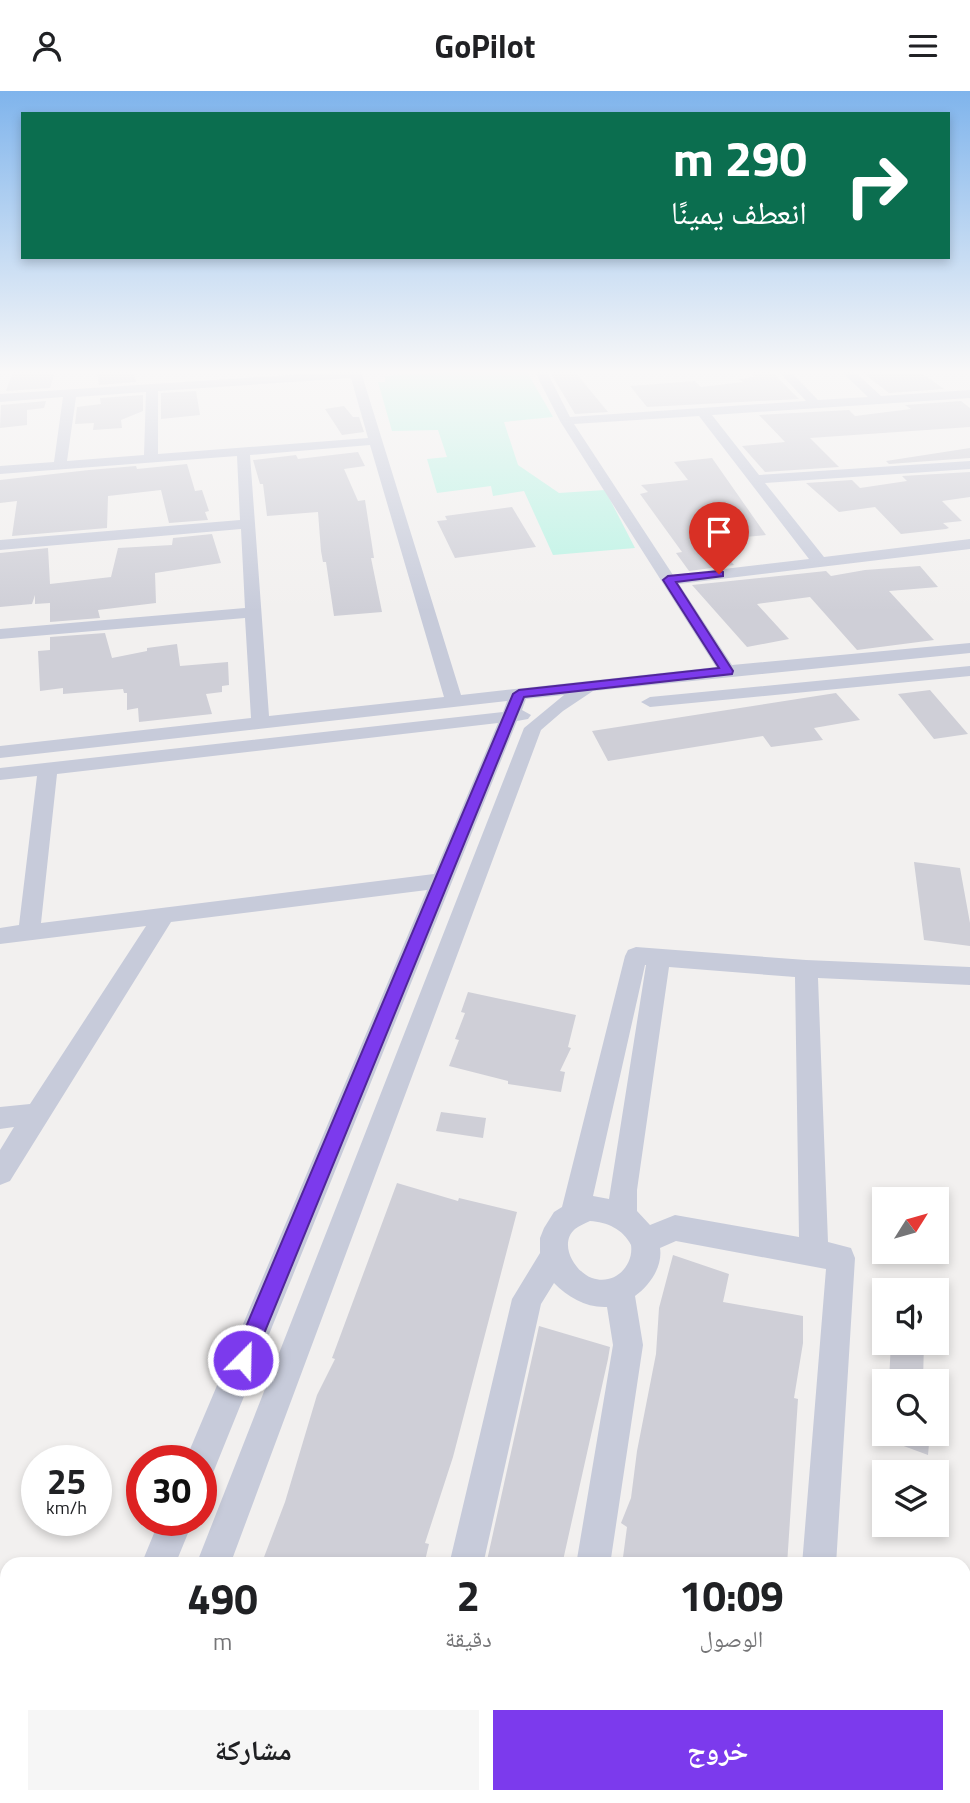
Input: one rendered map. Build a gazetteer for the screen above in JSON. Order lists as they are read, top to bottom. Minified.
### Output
{"north":"top right","page":{"header":"GoPilot","turn":["290 m","انعطف يمينًا"],"speed":"25 km/h","limit":"30","eta":["10:09","الوصول","2","دقيقة","490","m"],"buttons":["خروج","مشاركة"]}}
